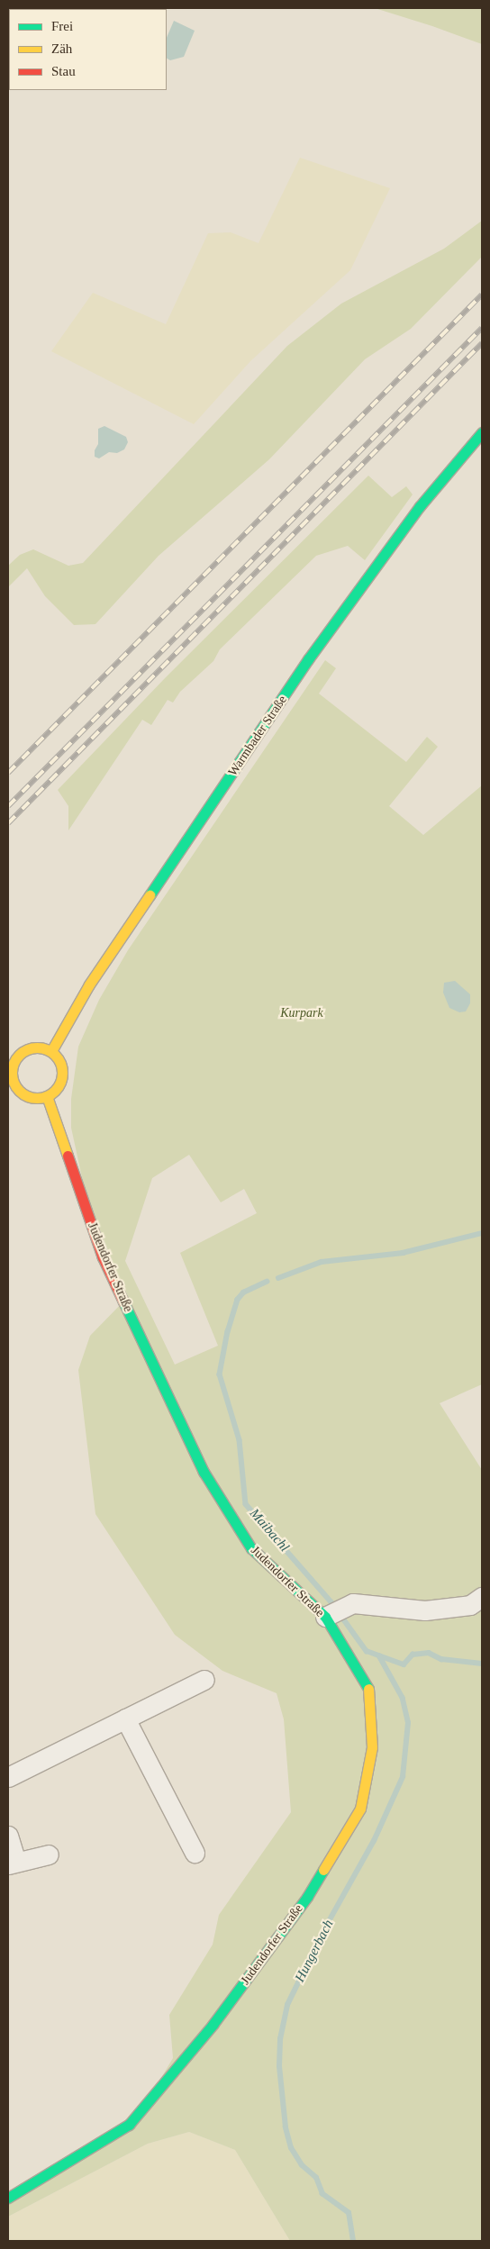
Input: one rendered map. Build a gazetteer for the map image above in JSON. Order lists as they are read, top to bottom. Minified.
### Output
{"streets":{"street":["Warmbader Straße","Judendorfer Straße"]},"crossings":[["Warmbader Straße","Judendorfer Straße"]],"water":["Maibachl","Hungerbach"],"parks":["Kurpark"],"legend":["Frei","Zäh","Stau"]}
